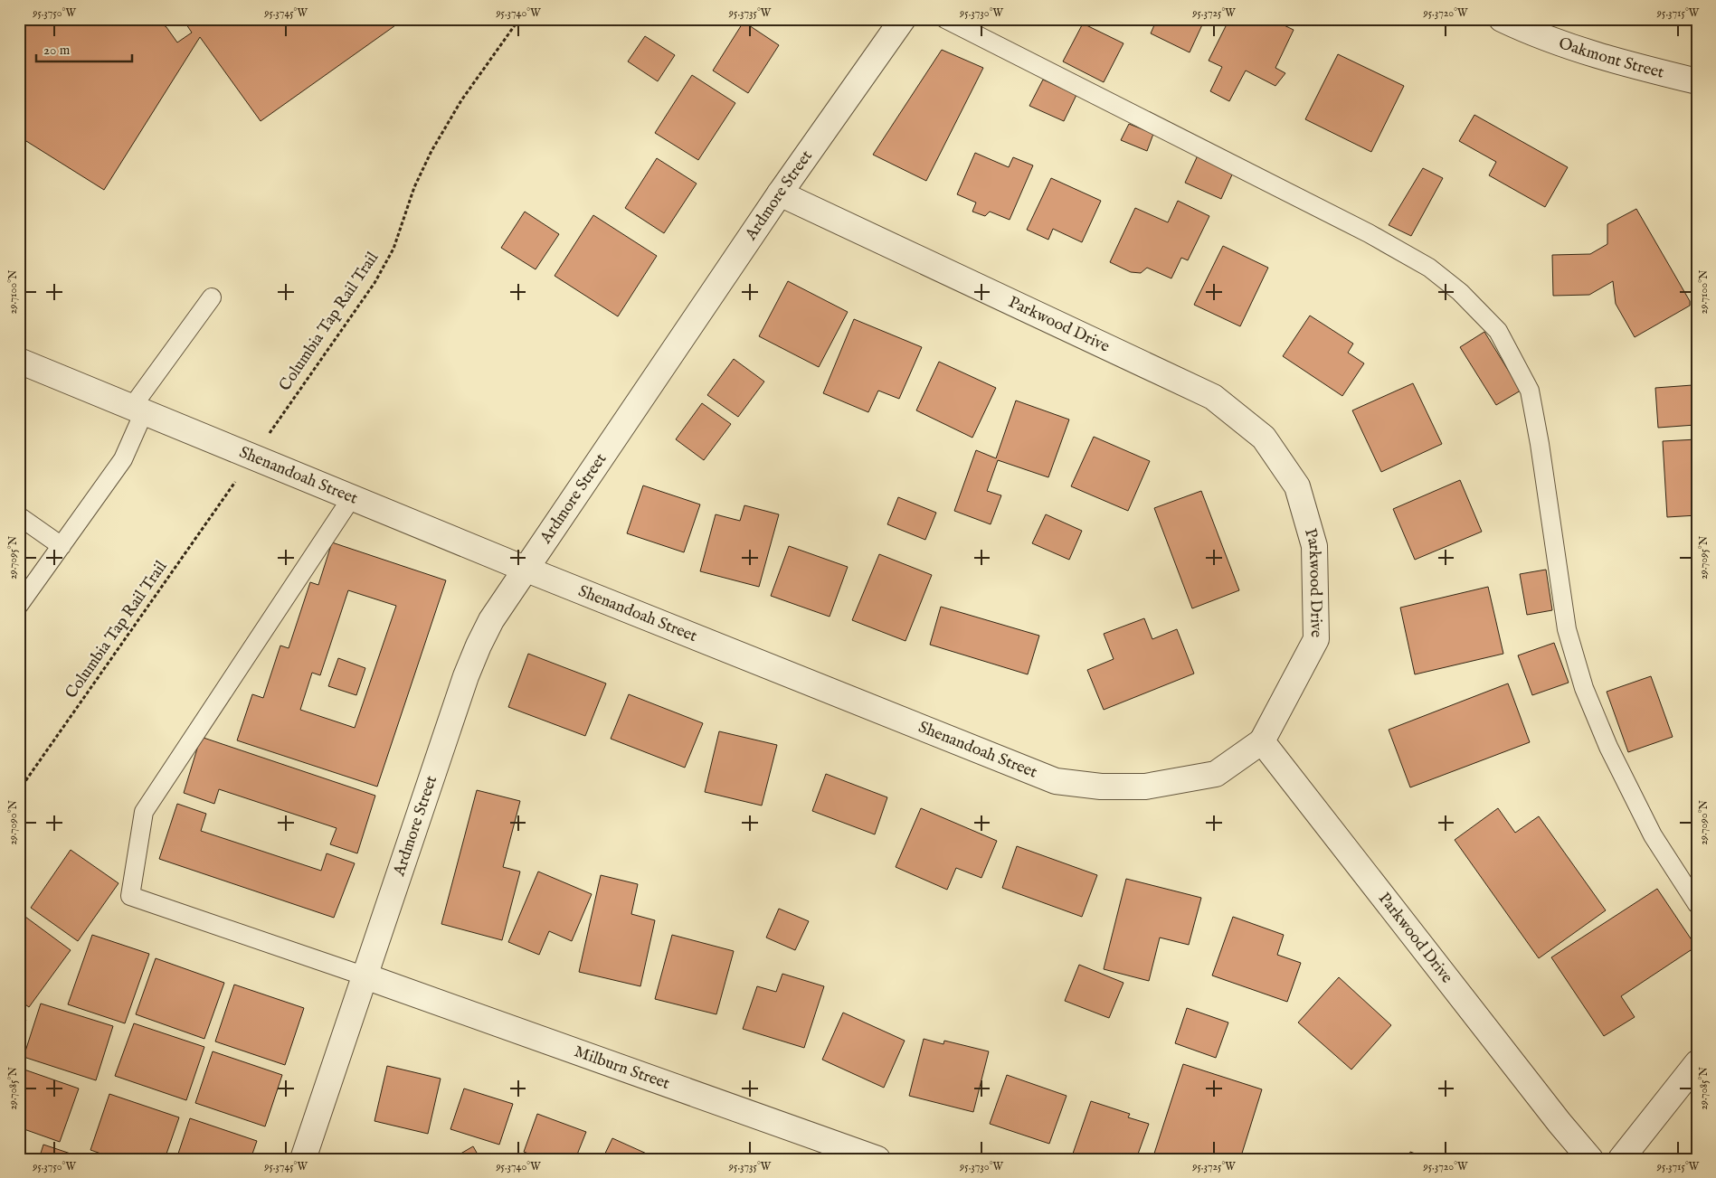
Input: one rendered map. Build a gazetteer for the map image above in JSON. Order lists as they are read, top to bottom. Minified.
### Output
{"streets":{"street":["Oakmont Street","Ardmore Street","Parkwood Drive","Shenandoah Street","Milburn Street"],"path":["Columbia Tap Rail Trail"]},"crossings":[["Ardmore Street","Parkwood Drive"],["Ardmore Street","Shenandoah Street"],["Ardmore Street","Milburn Street"],["Parkwood Drive","Shenandoah Street"]],"scale_bar":"20 m","coordinates":["95.3750°W","95.3745°W","95.3740°W","95.3735°W","95.3730°W","95.3725°W","95.3720°W","95.3715°W","29.7100°N","29.7095°N","29.7090°N","29.7085°N"]}
